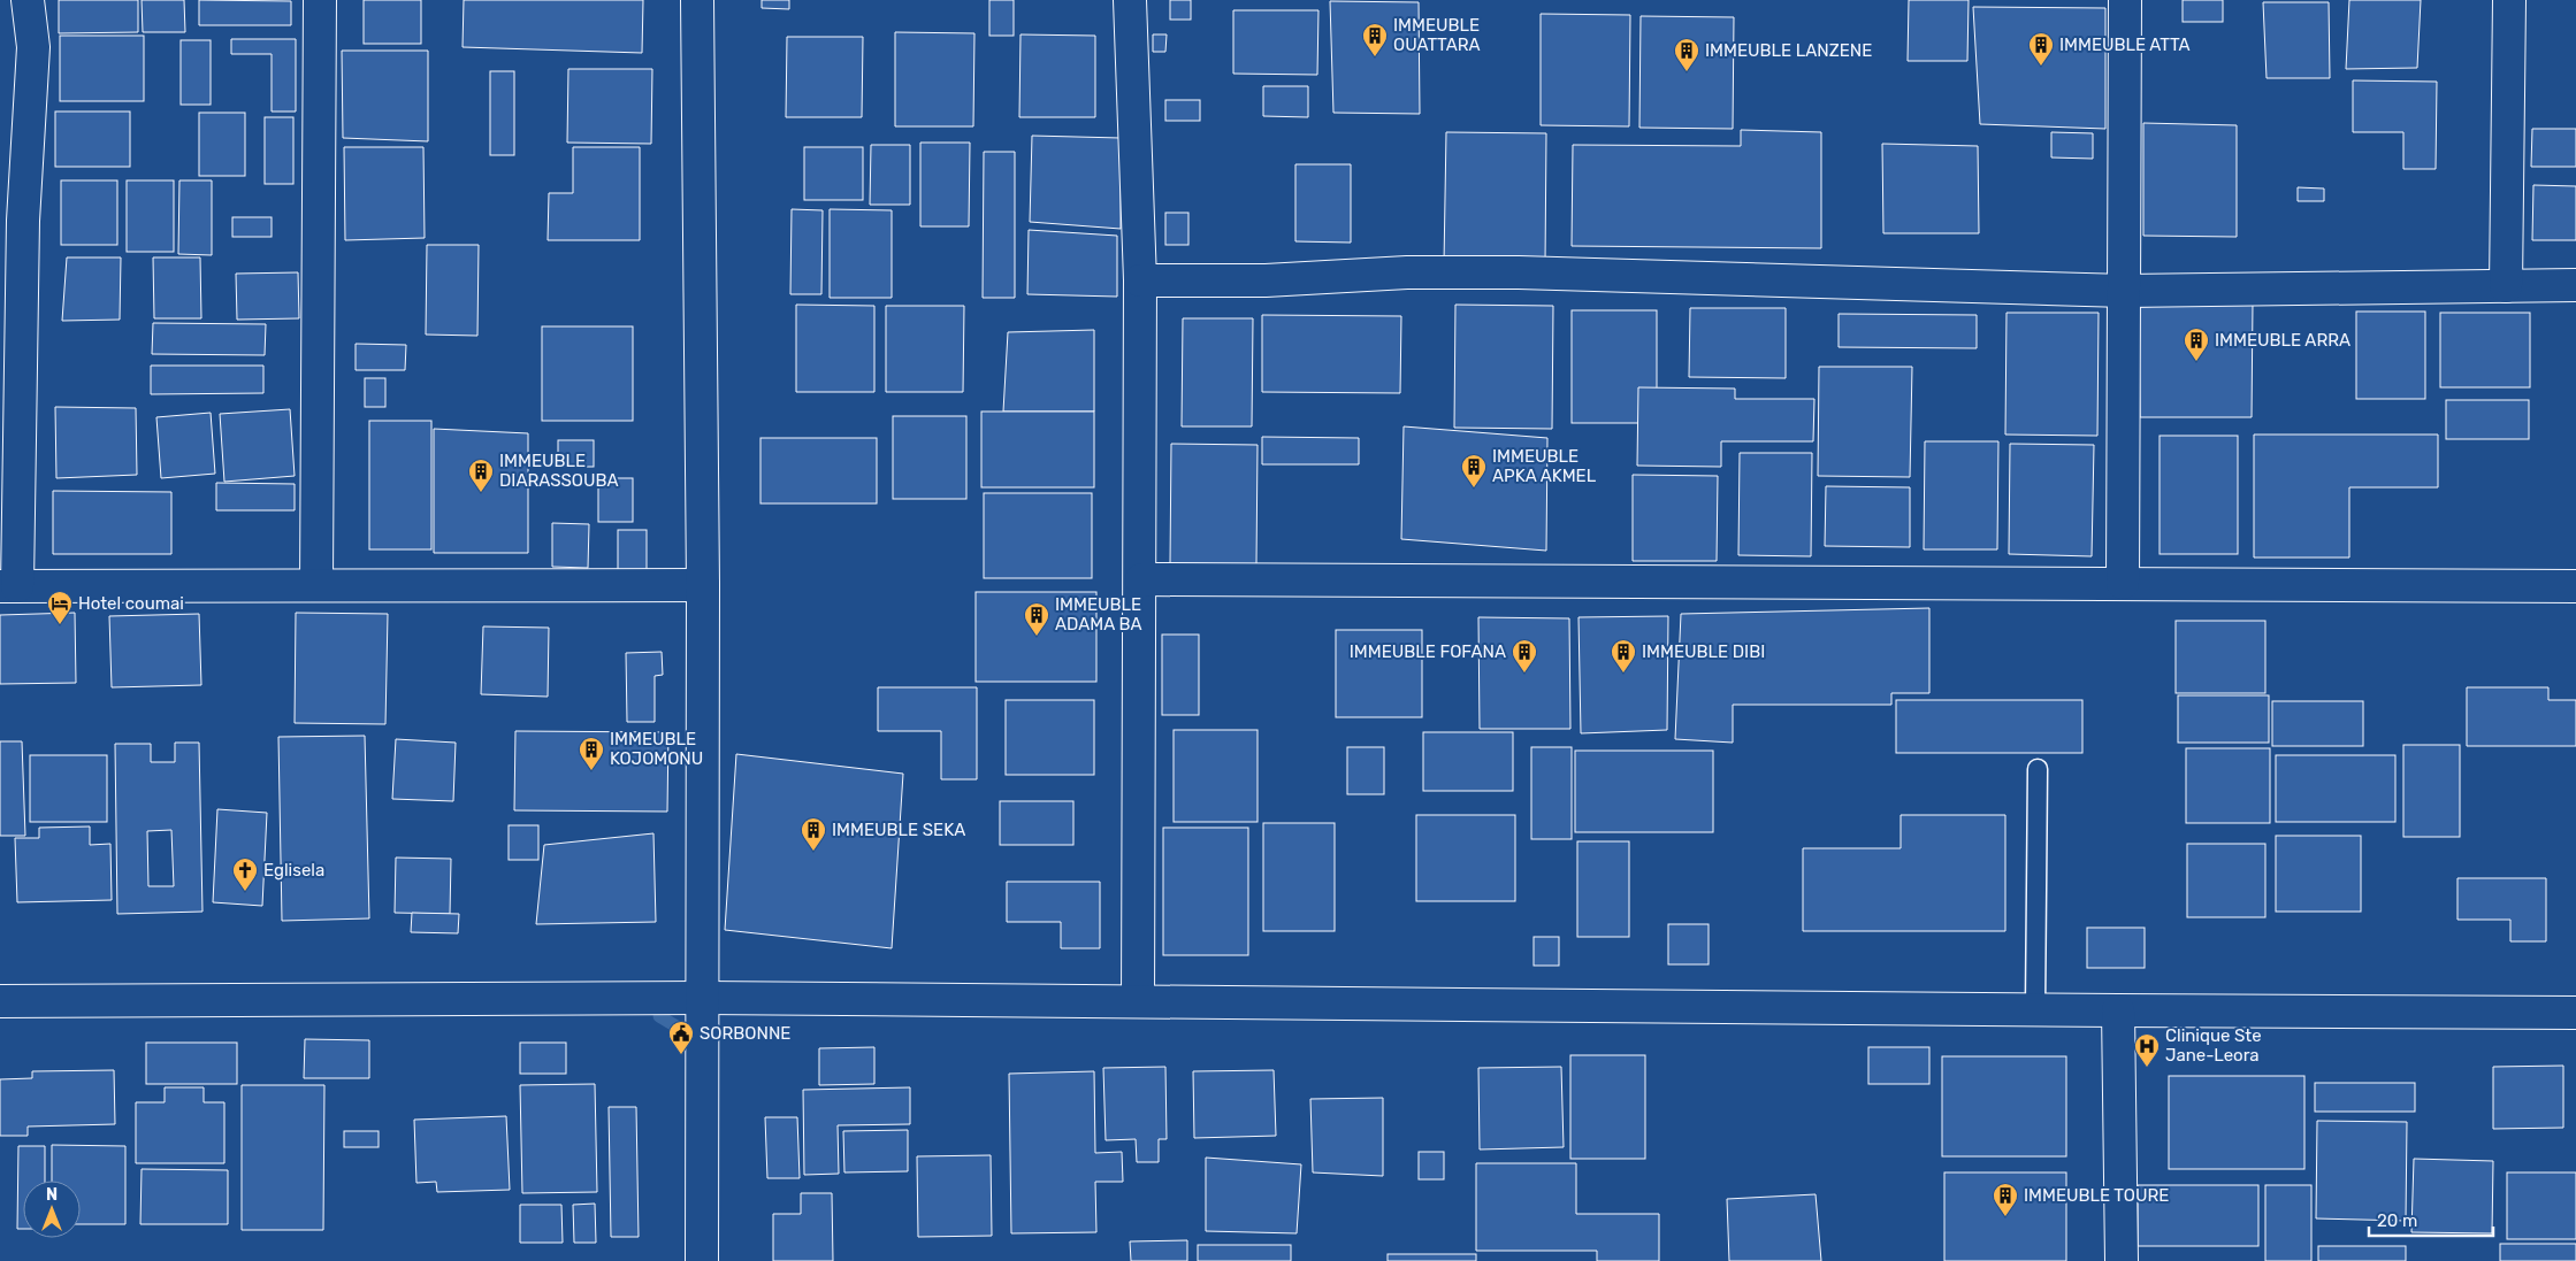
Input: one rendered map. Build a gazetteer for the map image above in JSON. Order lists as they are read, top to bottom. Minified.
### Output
{"places":{"building":["IMMEUBLE OUATTARA","IMMEUBLE ATTA","IMMEUBLE LANZENE","IMMEUBLE ARRA","IMMEUBLE APKA AKMEL","IMMEUBLE DIARASSOUBA","IMMEUBLE ADAMA BA","IMMEUBLE FOFANA","IMMEUBLE DIBI","IMMEUBLE KOJOMONU","IMMEUBLE SEKA","IMMEUBLE TOURE"],"hotel":["Hotel coumai"],"church":["Eglisela"],"public building":["SORBONNE"],"hospital":["Clinique Ste Jane-Leora"]},"scale_bar":"20 m","north":"top"}
